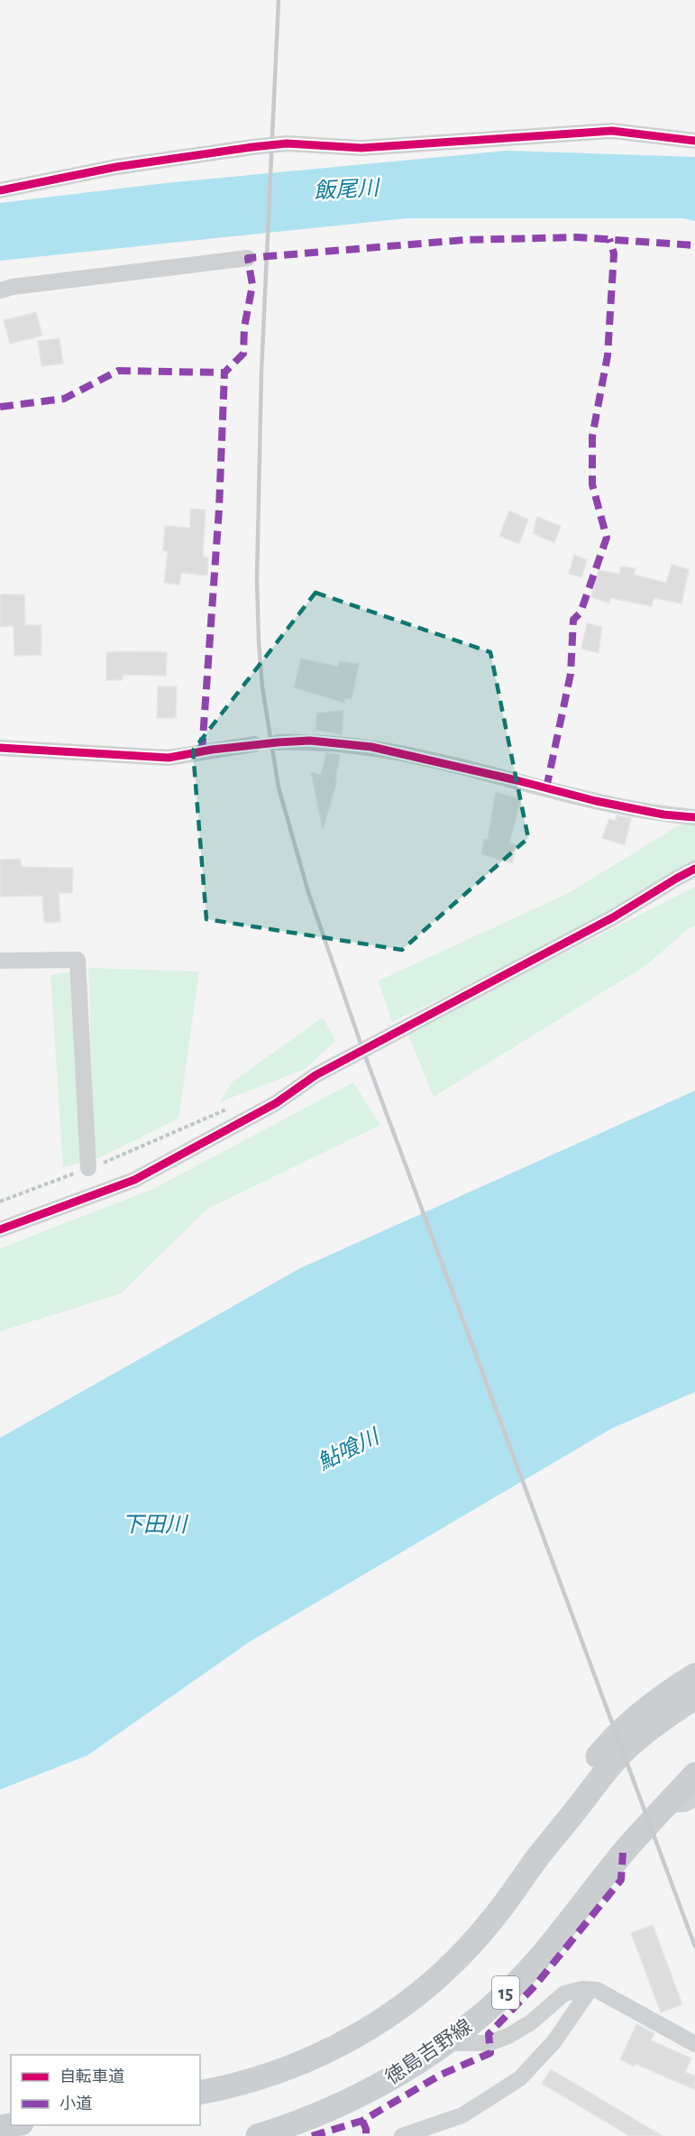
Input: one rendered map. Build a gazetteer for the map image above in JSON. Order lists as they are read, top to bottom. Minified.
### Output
{"streets":{"main road":["15","徳島吉野線"]},"water":["飯尾川","鮎喰川","下田川"],"legend":["自転車道","小道"]}
